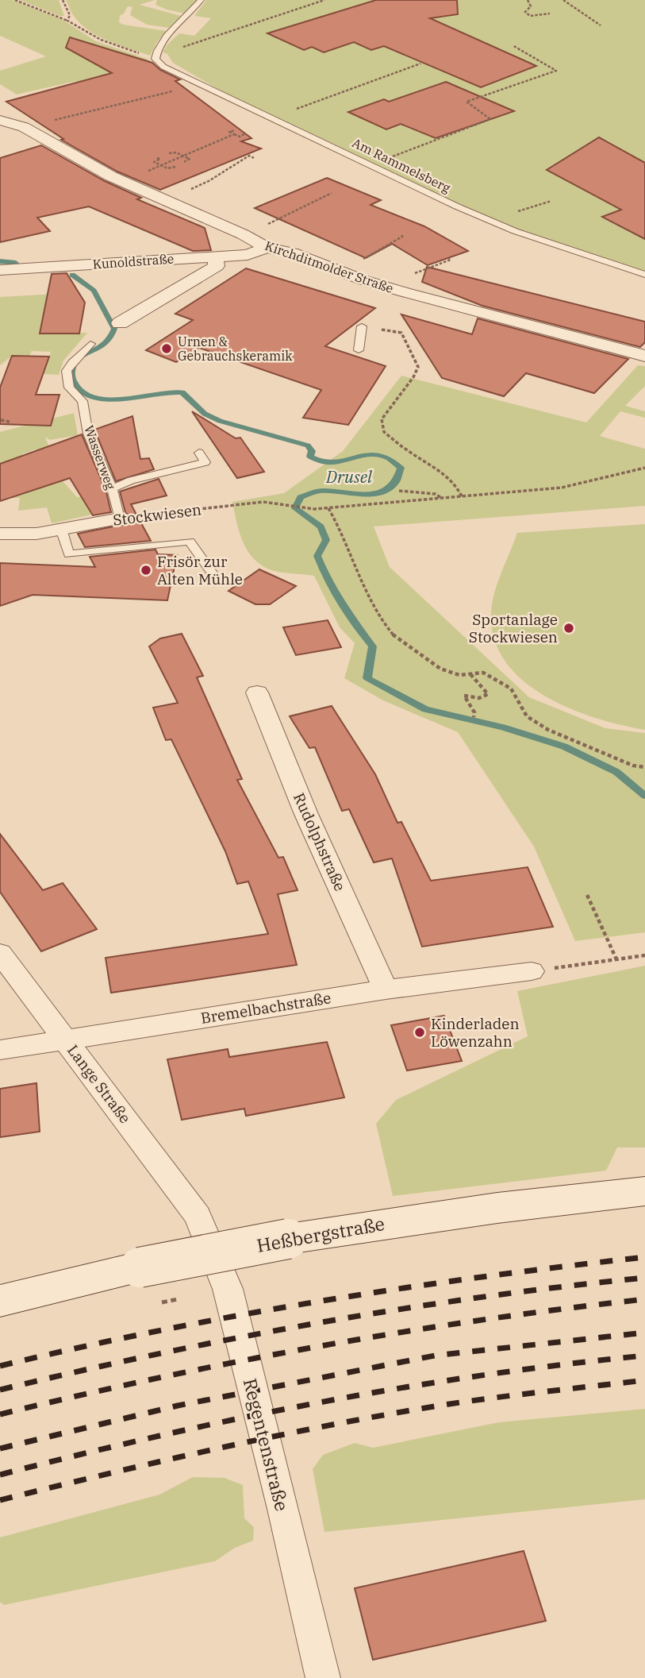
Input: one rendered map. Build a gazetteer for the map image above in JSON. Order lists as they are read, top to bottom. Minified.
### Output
{"streets":{"main road":["Heßbergstraße"],"street":["Kunoldstraße","Kirchditmolder Straße","Stockwiesen","Rudolphstraße","Bremelbachstraße","Lange Straße","Regentenstraße"],"lane":["Am Rammelsberg","Wasserweg"]},"crossings":[["Kunoldstraße","Kirchditmolder Straße"],["Wasserweg","Stockwiesen"],["Rudolphstraße","Bremelbachstraße"],["Bremelbachstraße","Lange Straße"],["Lange Straße","Regentenstraße"]],"water":["Drusel"],"places":["Urnen & Gebrauchskeramik","Frisör zur Alten Mühle","Sportanlage Stockwiesen","Kinderladen Löwenzahn"]}
